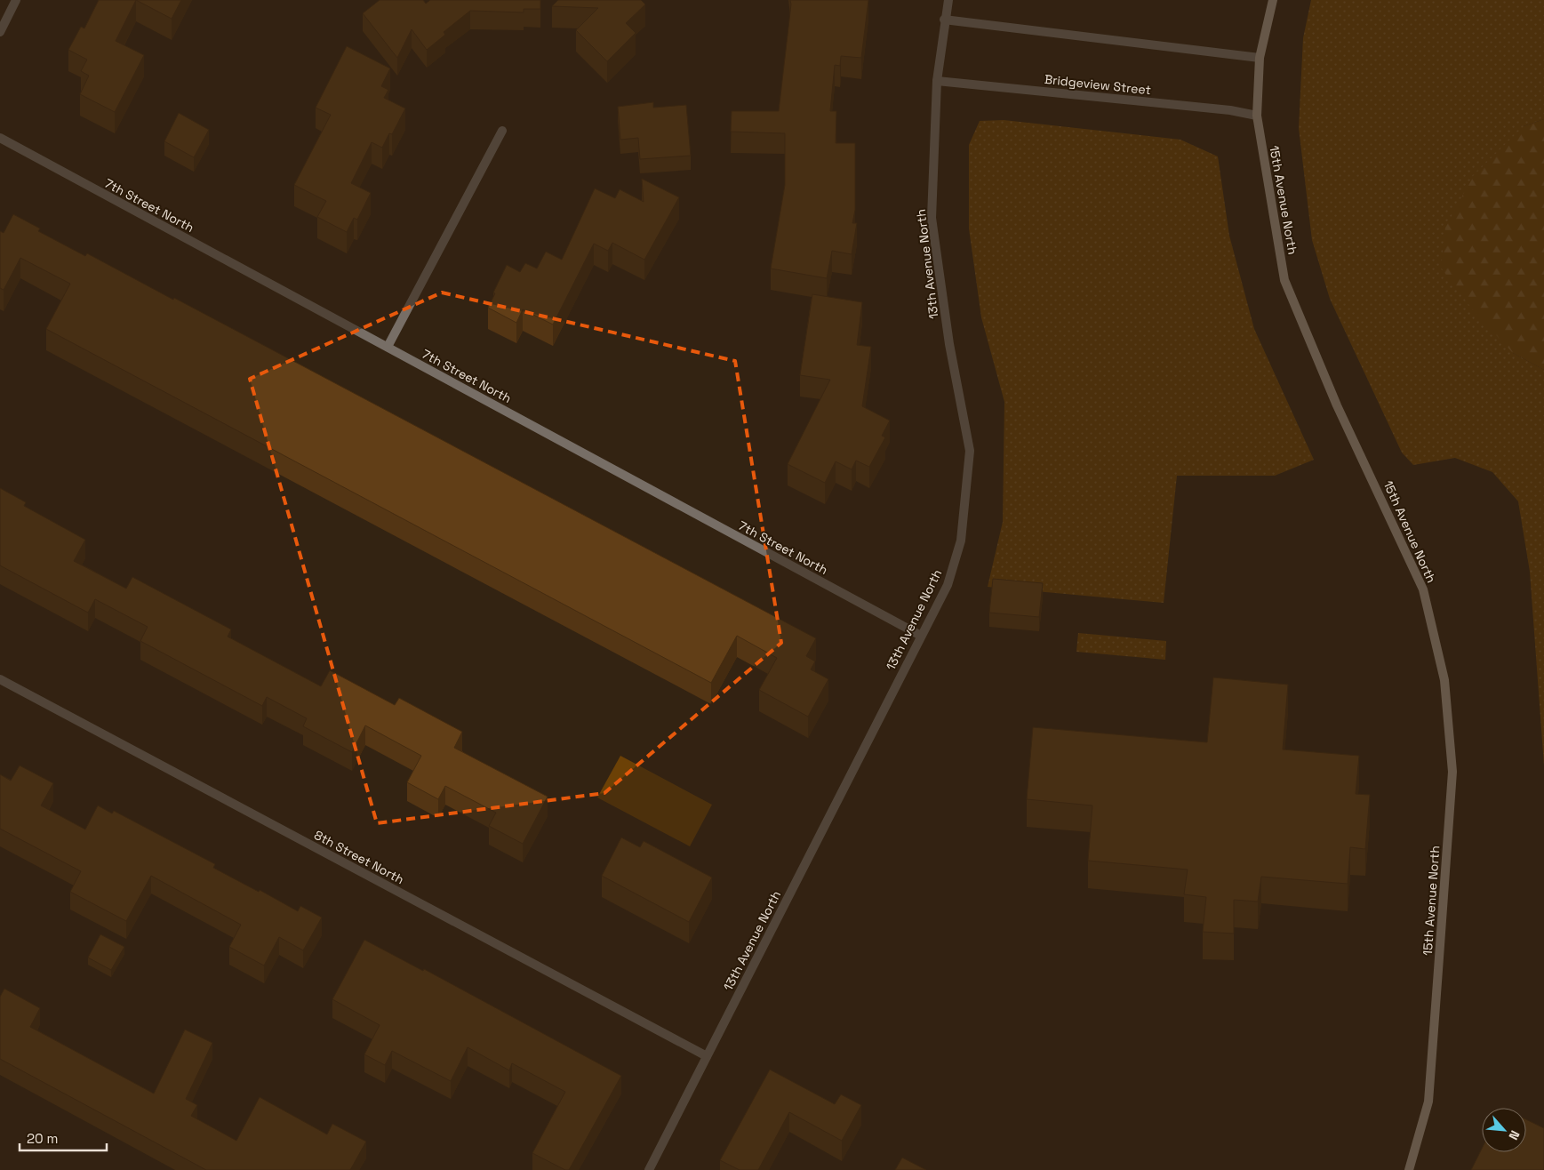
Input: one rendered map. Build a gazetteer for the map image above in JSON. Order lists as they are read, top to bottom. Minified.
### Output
{"streets":{"main road":["15th Avenue North"],"street":["Bridgeview Street","7th Street North","13th Avenue North","8th Street North"]},"crossings":[["Bridgeview Street","15th Avenue North"],["Bridgeview Street","13th Avenue North"],["7th Street North","13th Avenue North"],["13th Avenue North","8th Street North"]],"scale_bar":"20 m","north":"bottom right"}
